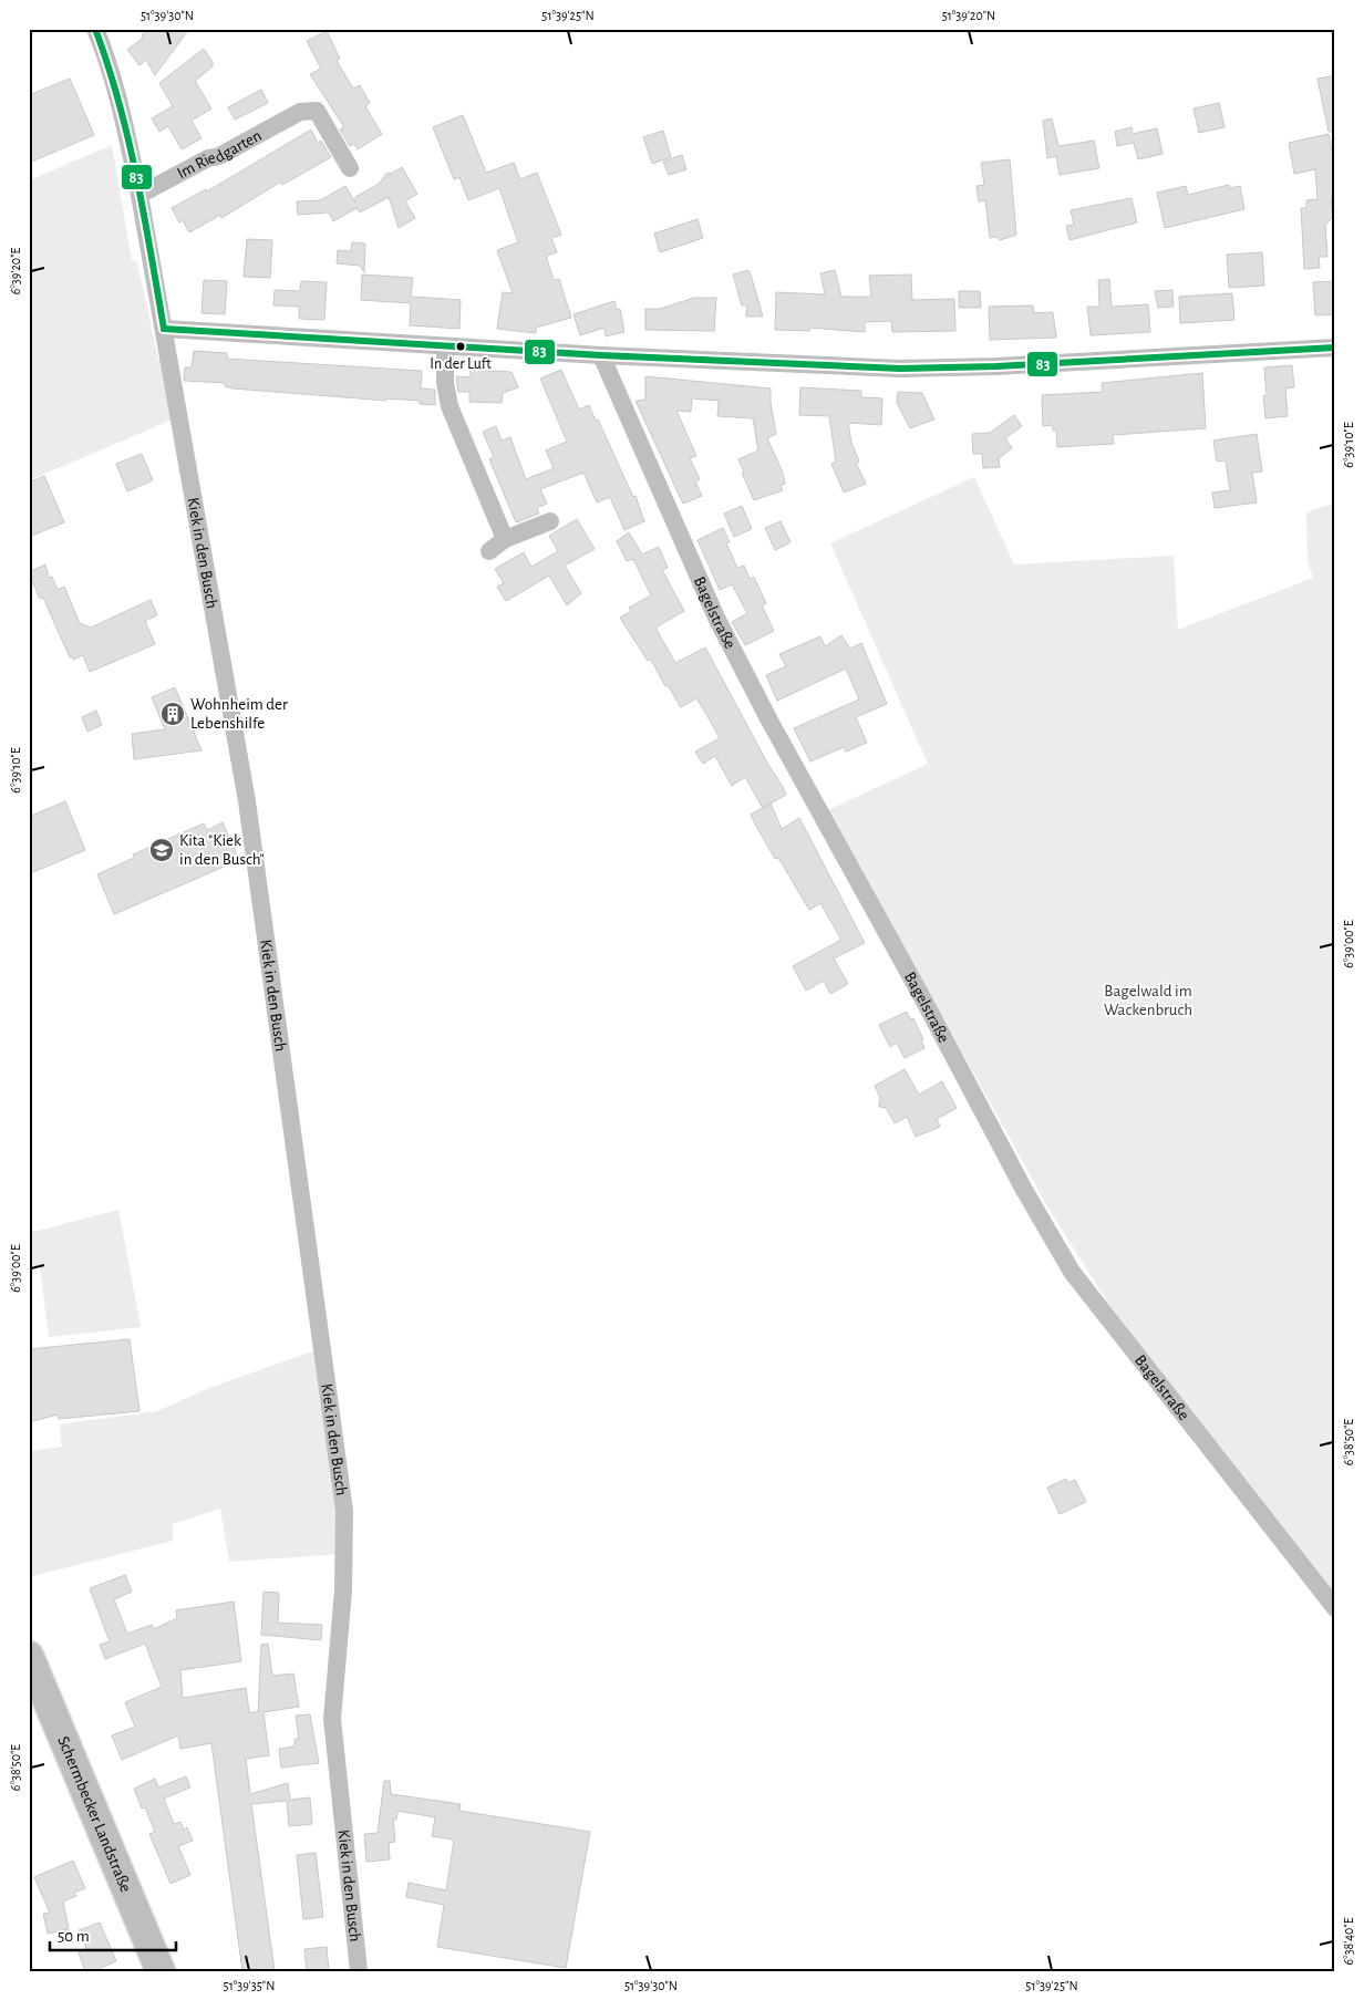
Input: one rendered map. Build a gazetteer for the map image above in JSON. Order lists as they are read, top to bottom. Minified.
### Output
{"streets":{"main road":["Schermbecker Landstraße"],"street":["Im Riedgarten","Kiek in den Busch","Bagelstraße"]},"crossings":[["Im Riedgarten","Kiek in den Busch"]],"parks":["Bagelwald im Wackenbruch"],"places":{"other":["In der Luft"],"building":["Wohnheim der Lebenshilfe"],"school or university":["Kita \"Kiek in den Busch\""]},"lines":["transit line 83"],"scale_bar":"50 m","coordinates":["51°39'30\"N","51°39'25\"N","51°39'20\"N","6°39'20\"E","6°39'10\"E","6°39'00\"E","6°38'50\"E","6°38'40\"E","51°39'35\"N"]}
